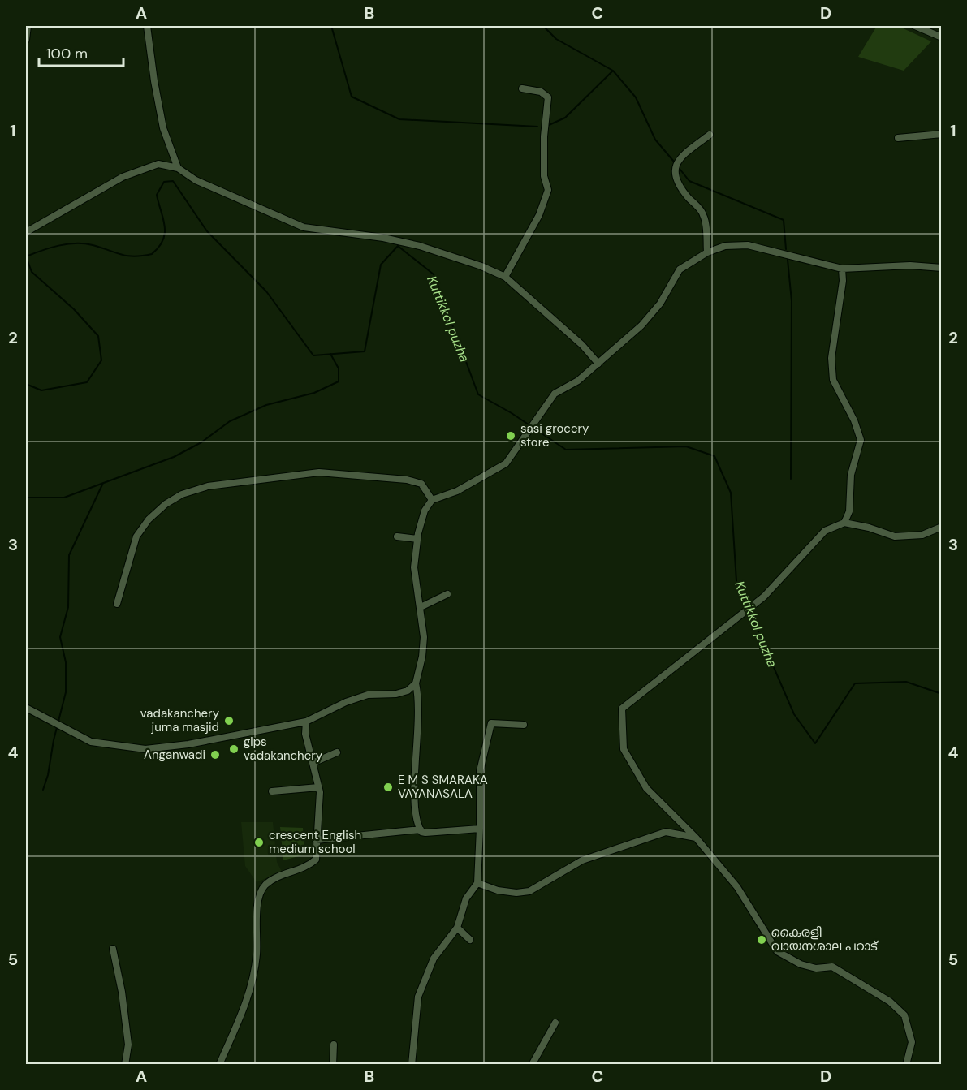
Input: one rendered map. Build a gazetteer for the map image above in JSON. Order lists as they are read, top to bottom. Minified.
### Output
{"water":["Kuttikkol puzha"],"places":["sasi grocery store","vadakanchery juma masjid","glps vadakanchery","Anganwadi","E M S SMARAKA VAYANASALA","crescent English medium school","കൈരളി വായനശാല പറാട്"],"scale_bar":"100 m","grid":{"columns":["A","B","C","D"],"rows":["1","2","3","4","5"]}}
